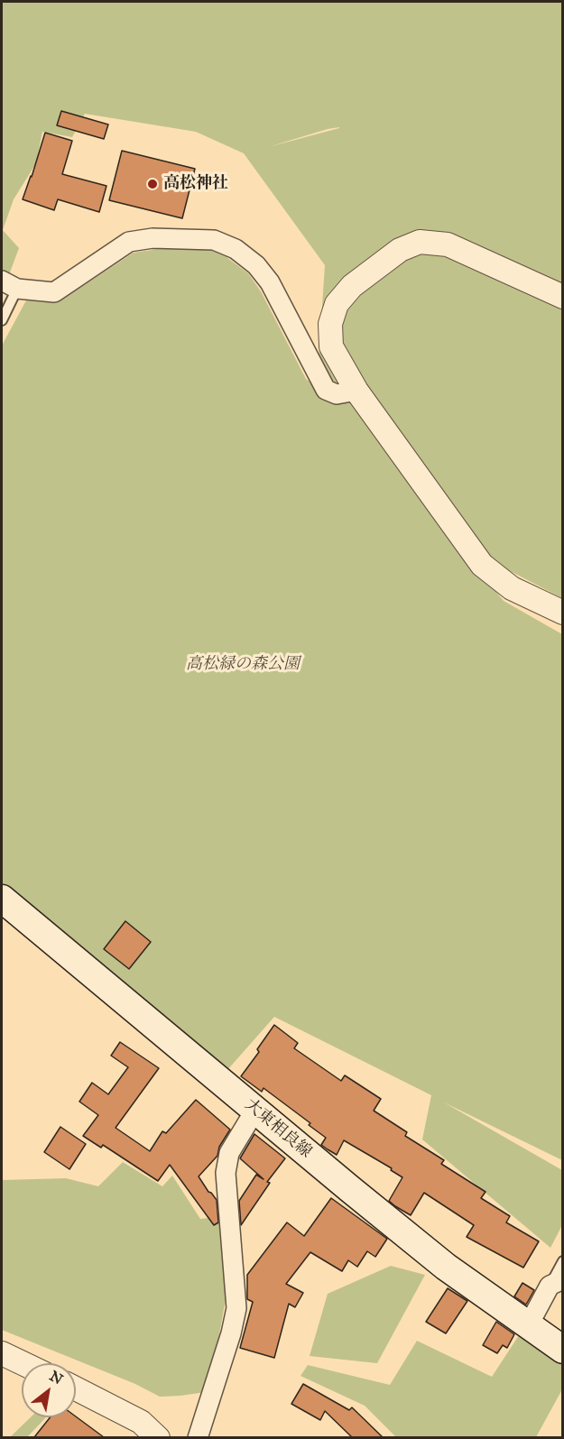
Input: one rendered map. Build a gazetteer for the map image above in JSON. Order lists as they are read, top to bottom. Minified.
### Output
{"streets":{"main road":["大東相良線"]},"parks":["高松緑の森公園"],"places":["高松神社"],"north":"top right"}
